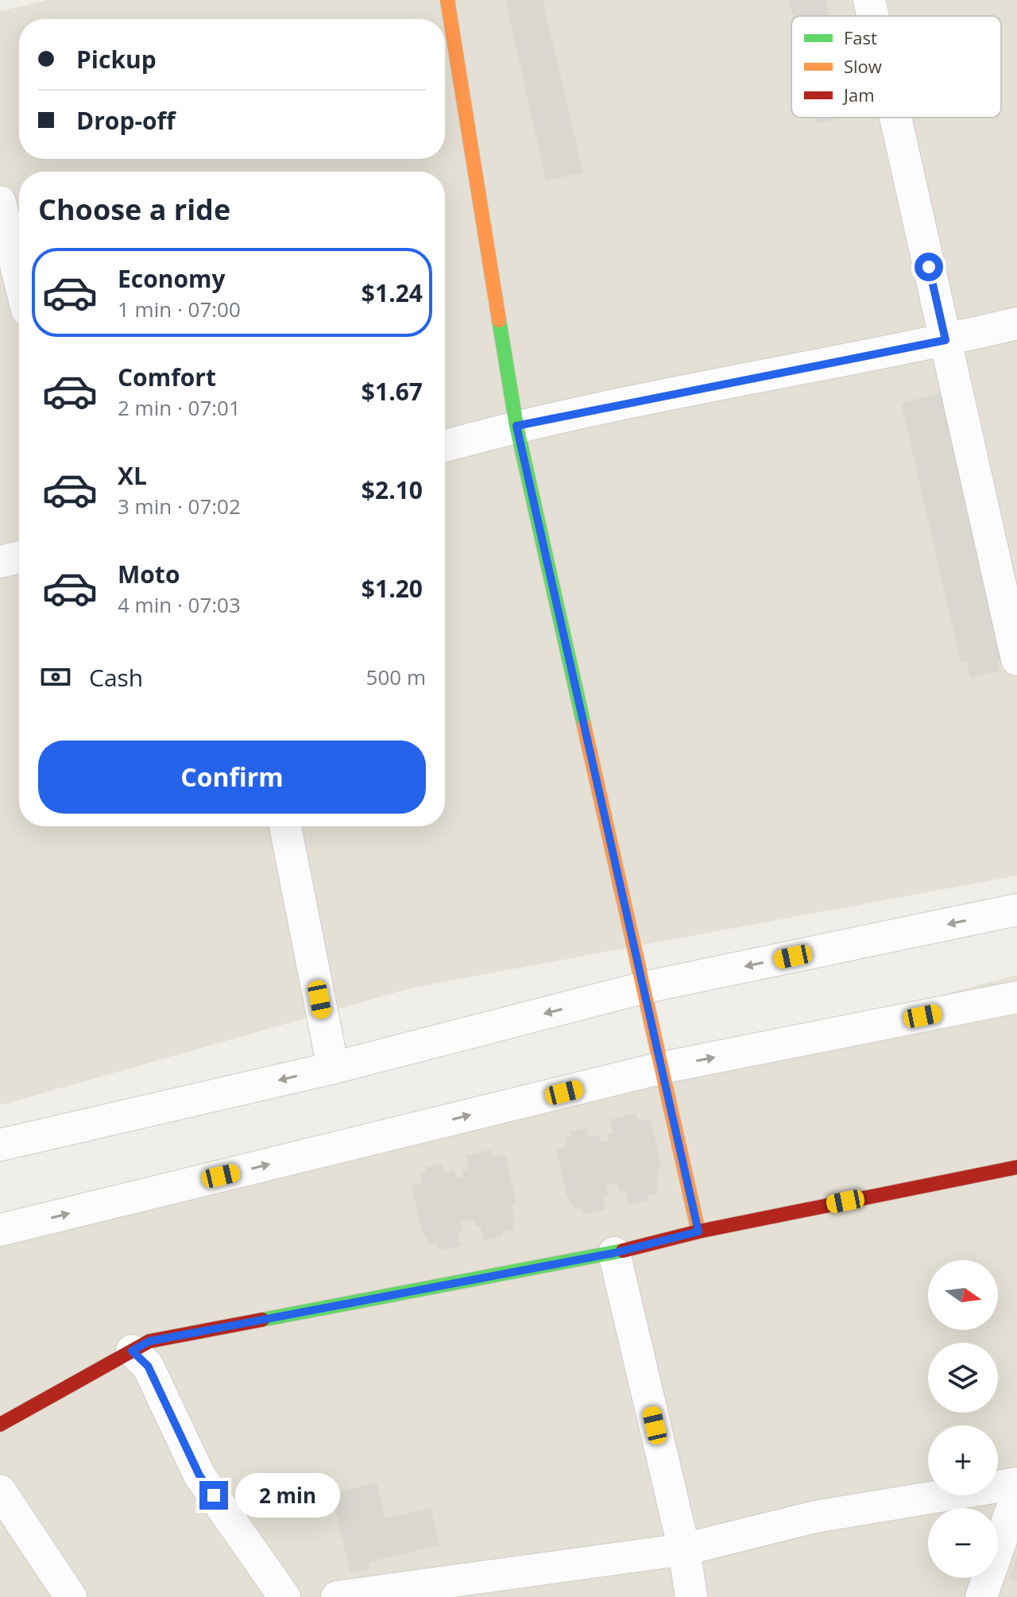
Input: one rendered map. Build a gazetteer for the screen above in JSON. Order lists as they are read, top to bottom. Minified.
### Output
{"legend":["Fast","Slow","Jam"],"north":"right","page":{"banner":["Pickup","Drop-off"],"heading":"Choose a ride","list":[{"name":"Economy","note":"1 min · 07:00","value":"$1.24"},{"name":"Comfort","note":"2 min · 07:01","value":"$1.67"},{"name":"XL","note":"3 min · 07:02","value":"$2.10"},{"name":"Moto","note":"4 min · 07:03","value":"$1.20"}],"pay":["Cash","500 m"],"buttons":"Confirm","map_buttons":["+","−"],"bubble":"2 min"}}
